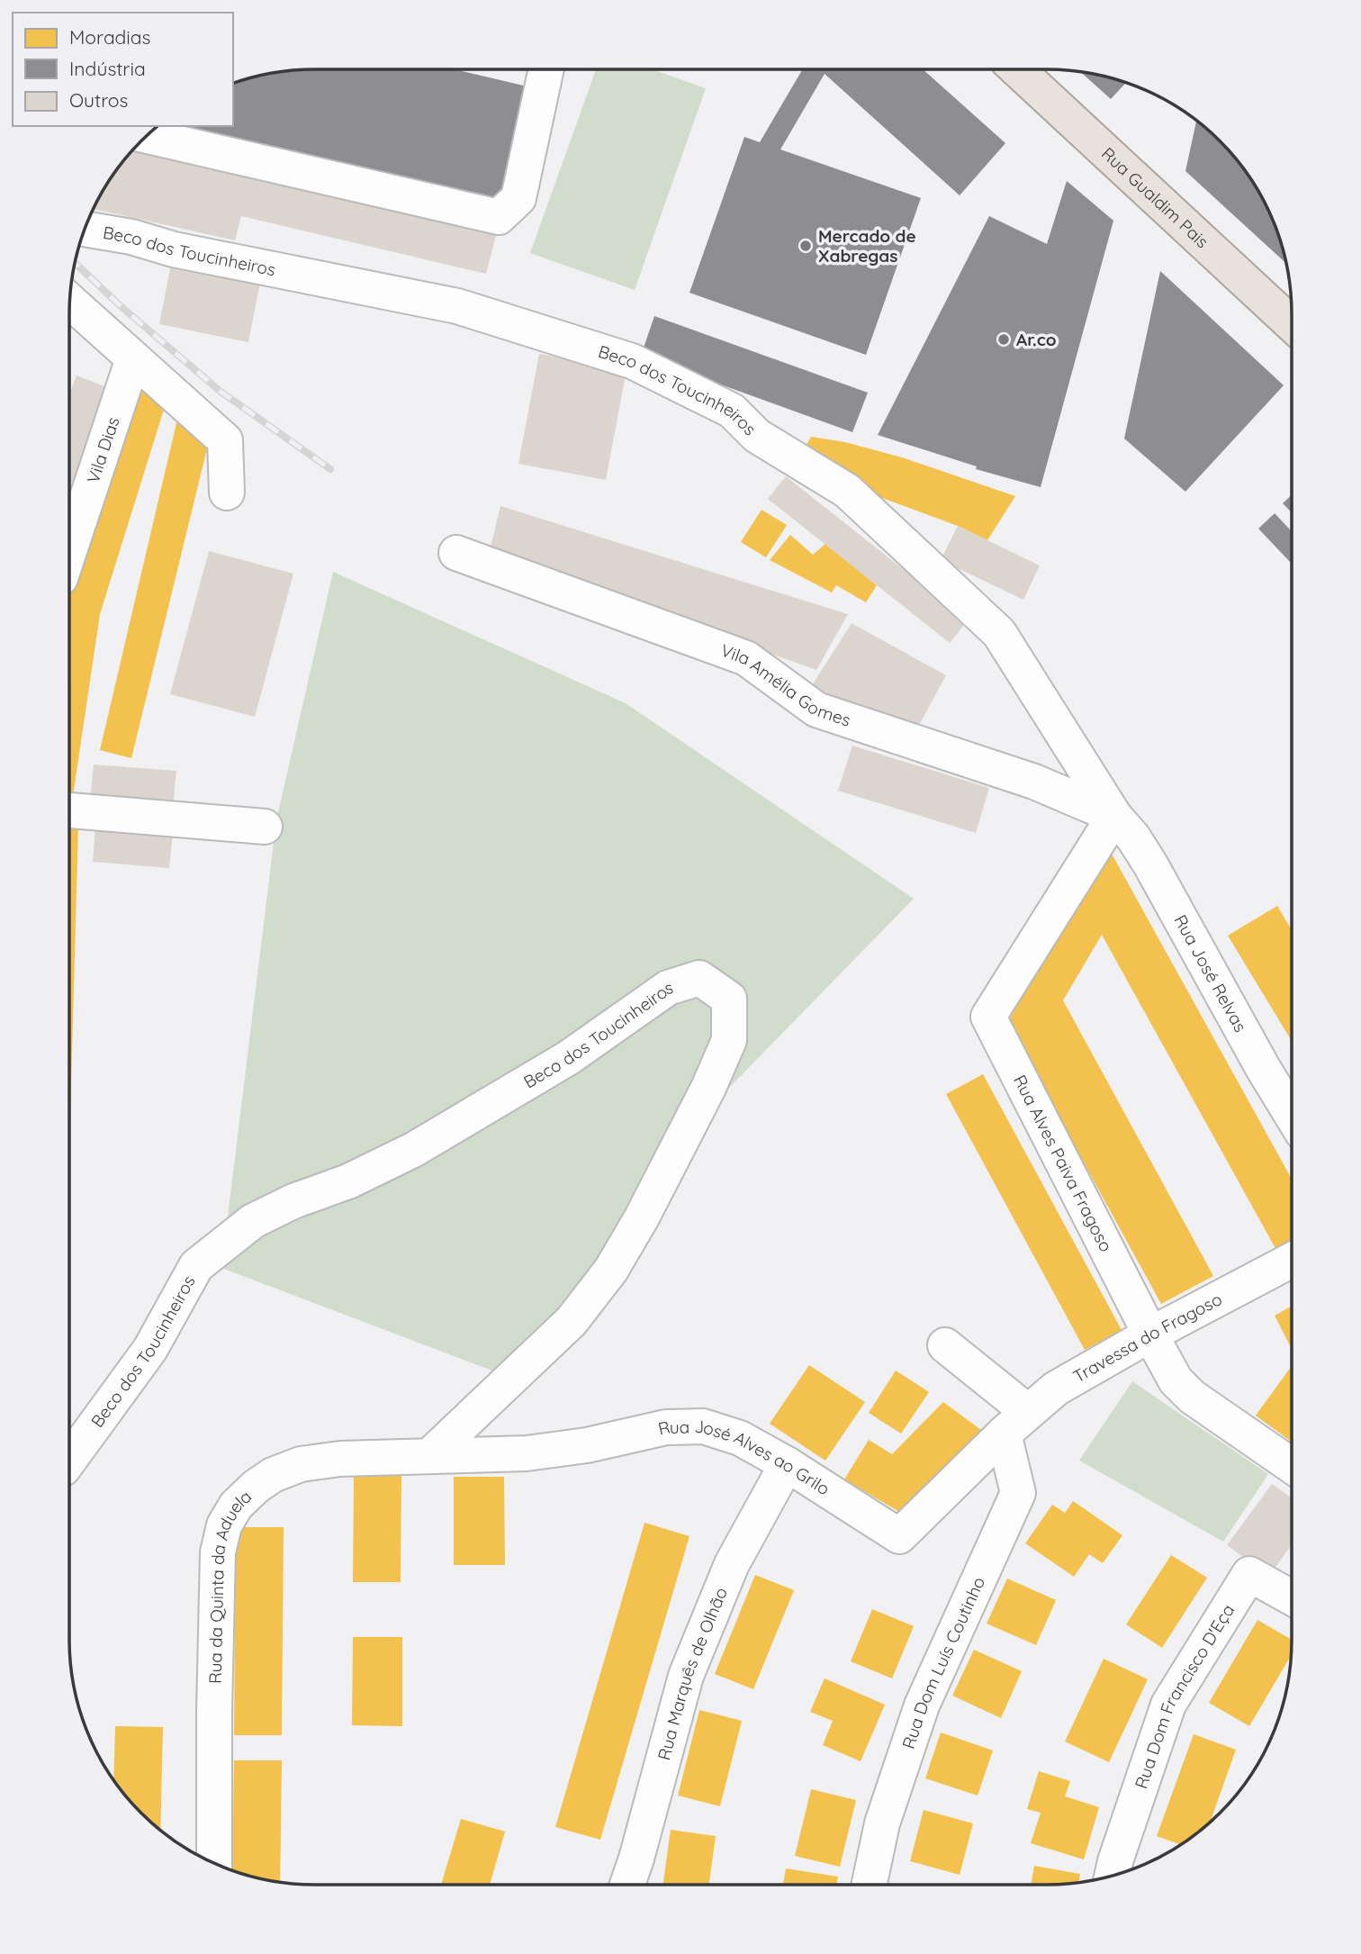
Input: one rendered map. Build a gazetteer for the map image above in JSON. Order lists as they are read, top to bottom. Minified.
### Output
{"streets":{"main road":["Rua Gualdim Pais"],"street":["Beco dos Toucinheiros","Vila Dias","Vila Amélia Gomes","Rua José Relvas","Rua Alves Paiva Fragoso","Travessa do Fragoso","Rua José Alves ao Grilo","Rua da Quinta da Aduela","Rua Dom Luís Coutinho","Rua Marquês de Olhão","Rua Dom Francisco D'Eça"]},"crossings":[["Beco dos Toucinheiros","Vila Amélia Gomes"],["Beco dos Toucinheiros","Rua José Relvas"],["Beco dos Toucinheiros","Rua Alves Paiva Fragoso"],["Beco dos Toucinheiros","Rua José Alves ao Grilo"],["Beco dos Toucinheiros","Rua da Quinta da Aduela"],["Vila Amélia Gomes","Rua José Relvas"],["Vila Amélia Gomes","Rua Alves Paiva Fragoso"],["Rua José Relvas","Rua Alves Paiva Fragoso"],["Rua Alves Paiva Fragoso","Travessa do Fragoso"],["Travessa do Fragoso","Rua José Alves ao Grilo"],["Travessa do Fragoso","Rua Dom Luís Coutinho"],["Rua José Alves ao Grilo","Rua da Quinta da Aduela"],["Rua José Alves ao Grilo","Rua Dom Luís Coutinho"],["Rua José Alves ao Grilo","Rua Marquês de Olhão"]],"places":["Mercado de Xabregas","Ar.co"],"legend":["Moradias","Indústria","Outros"]}
